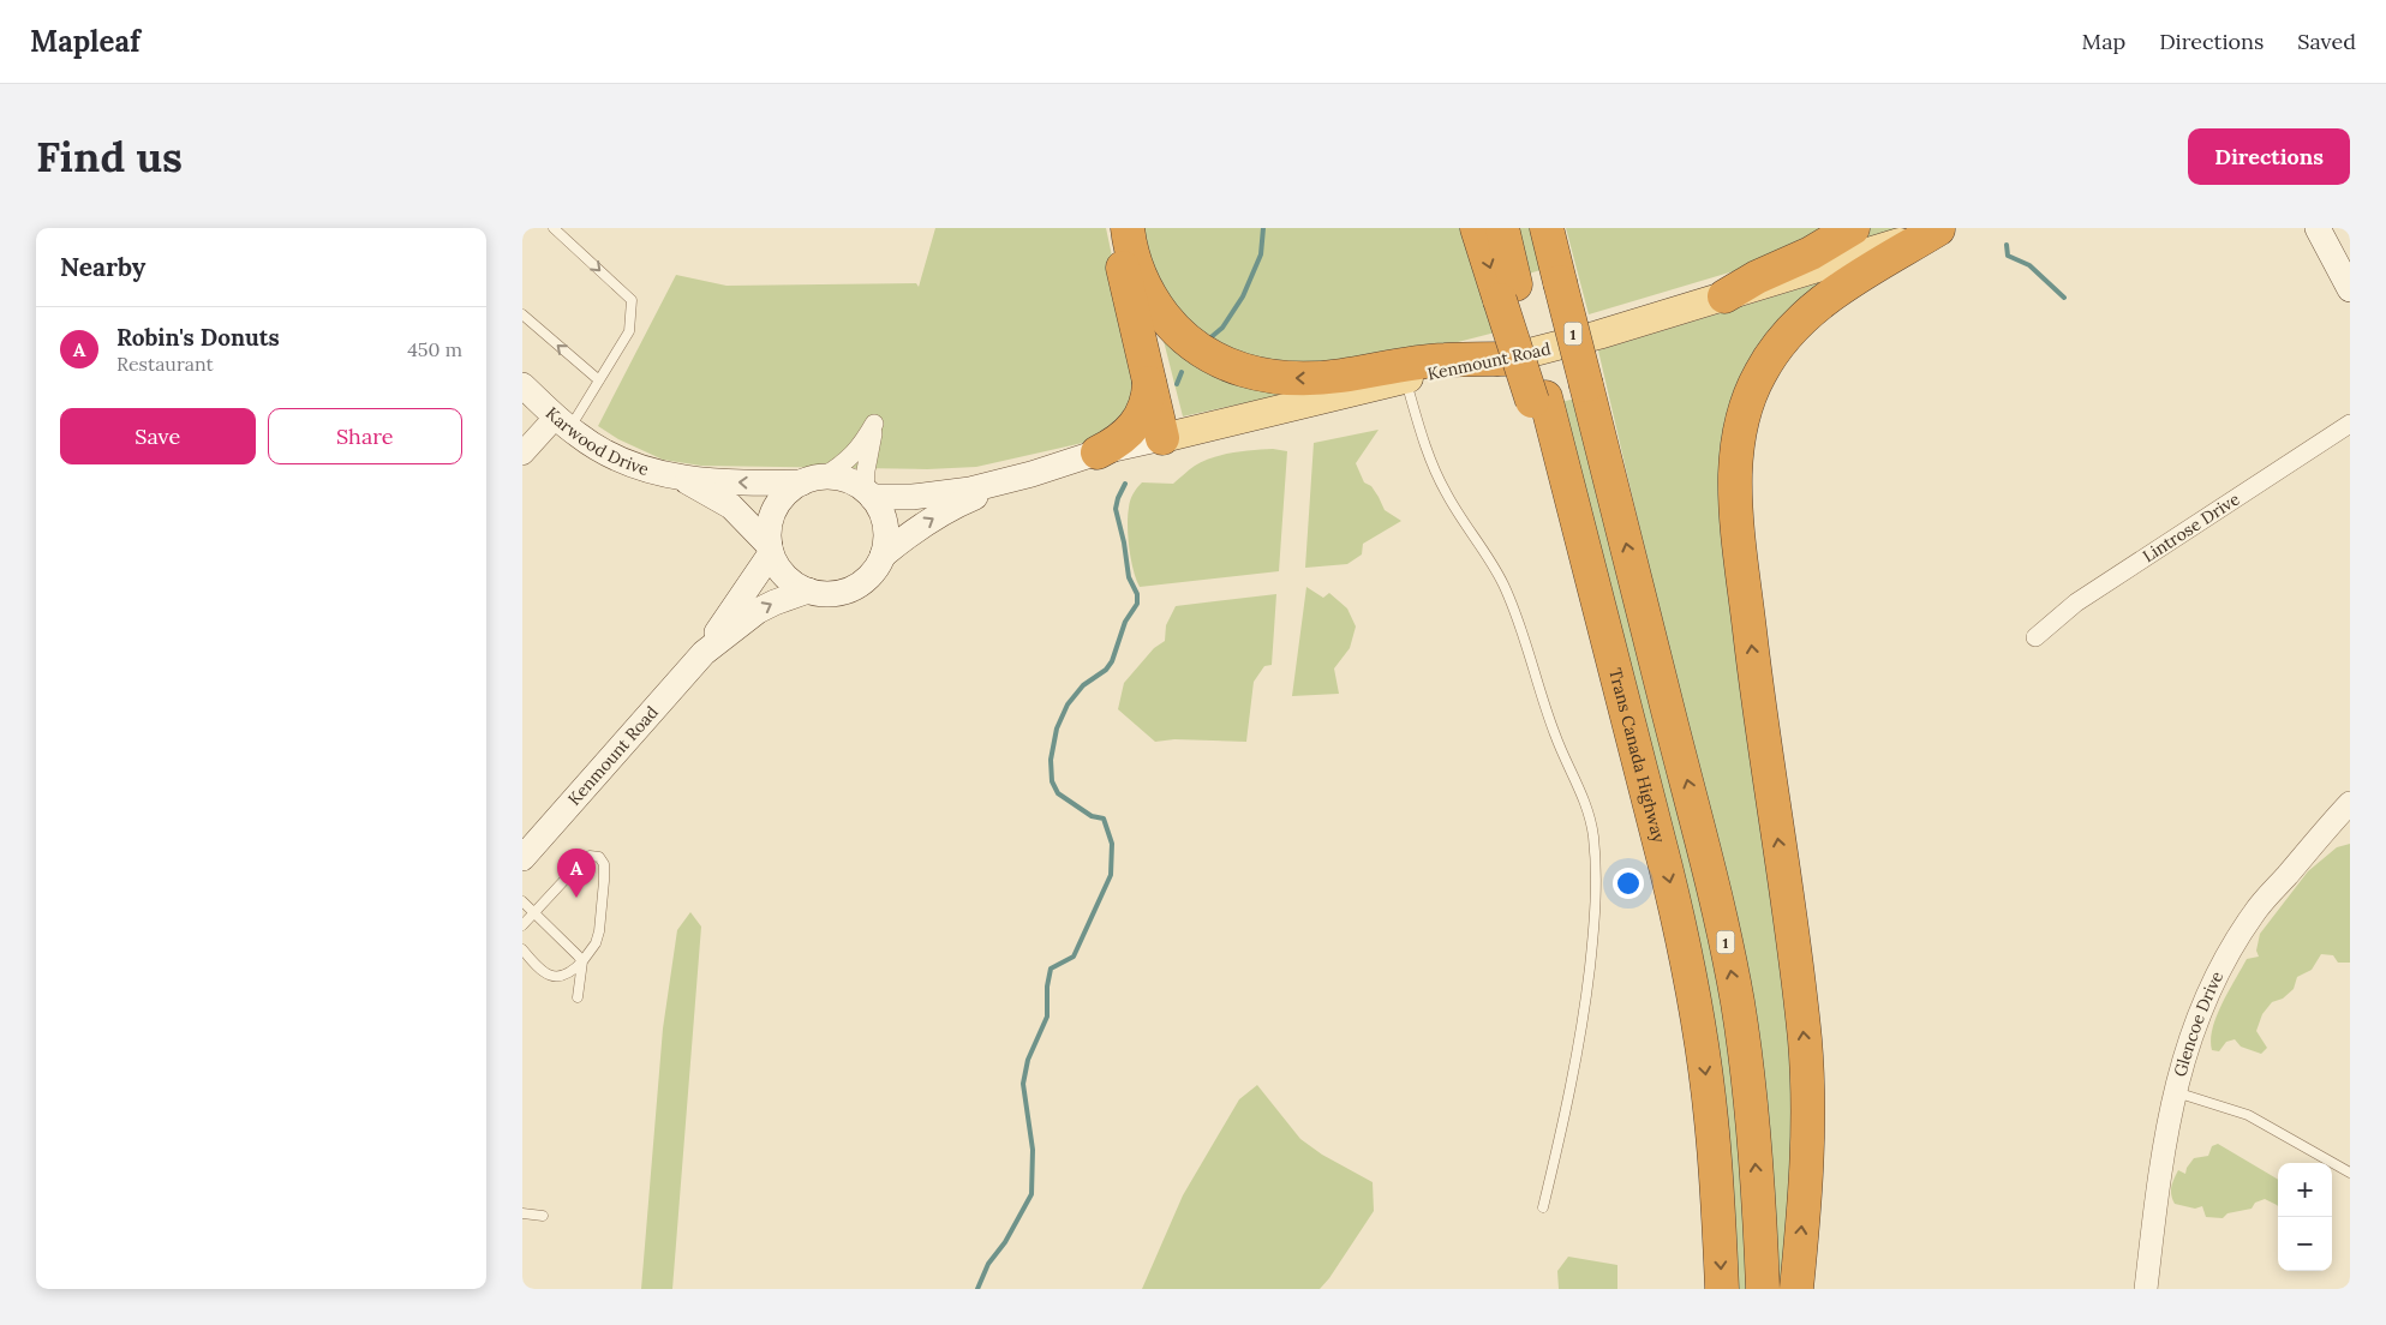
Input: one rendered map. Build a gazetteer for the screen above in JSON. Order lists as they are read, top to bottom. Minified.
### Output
{"streets":{"highway":["1","Trans Canada Highway"],"main road":["Kenmount Road","Karwood Drive"],"street":["Lintrose Drive","Glencoe Drive"]},"crossings":[["Kenmount Road","Karwood Drive"]],"page":{"header":"Mapleaf","nav":["Map","Directions","Saved"],"buttons":["Directions",["Save","Share"]],"title":"Find us","heading":"Nearby","list":[{"mark":"A","name":"Robin's Donuts","note":"Restaurant","value":"450 m"}],"pins":"A","map_buttons":["+","−"]}}
